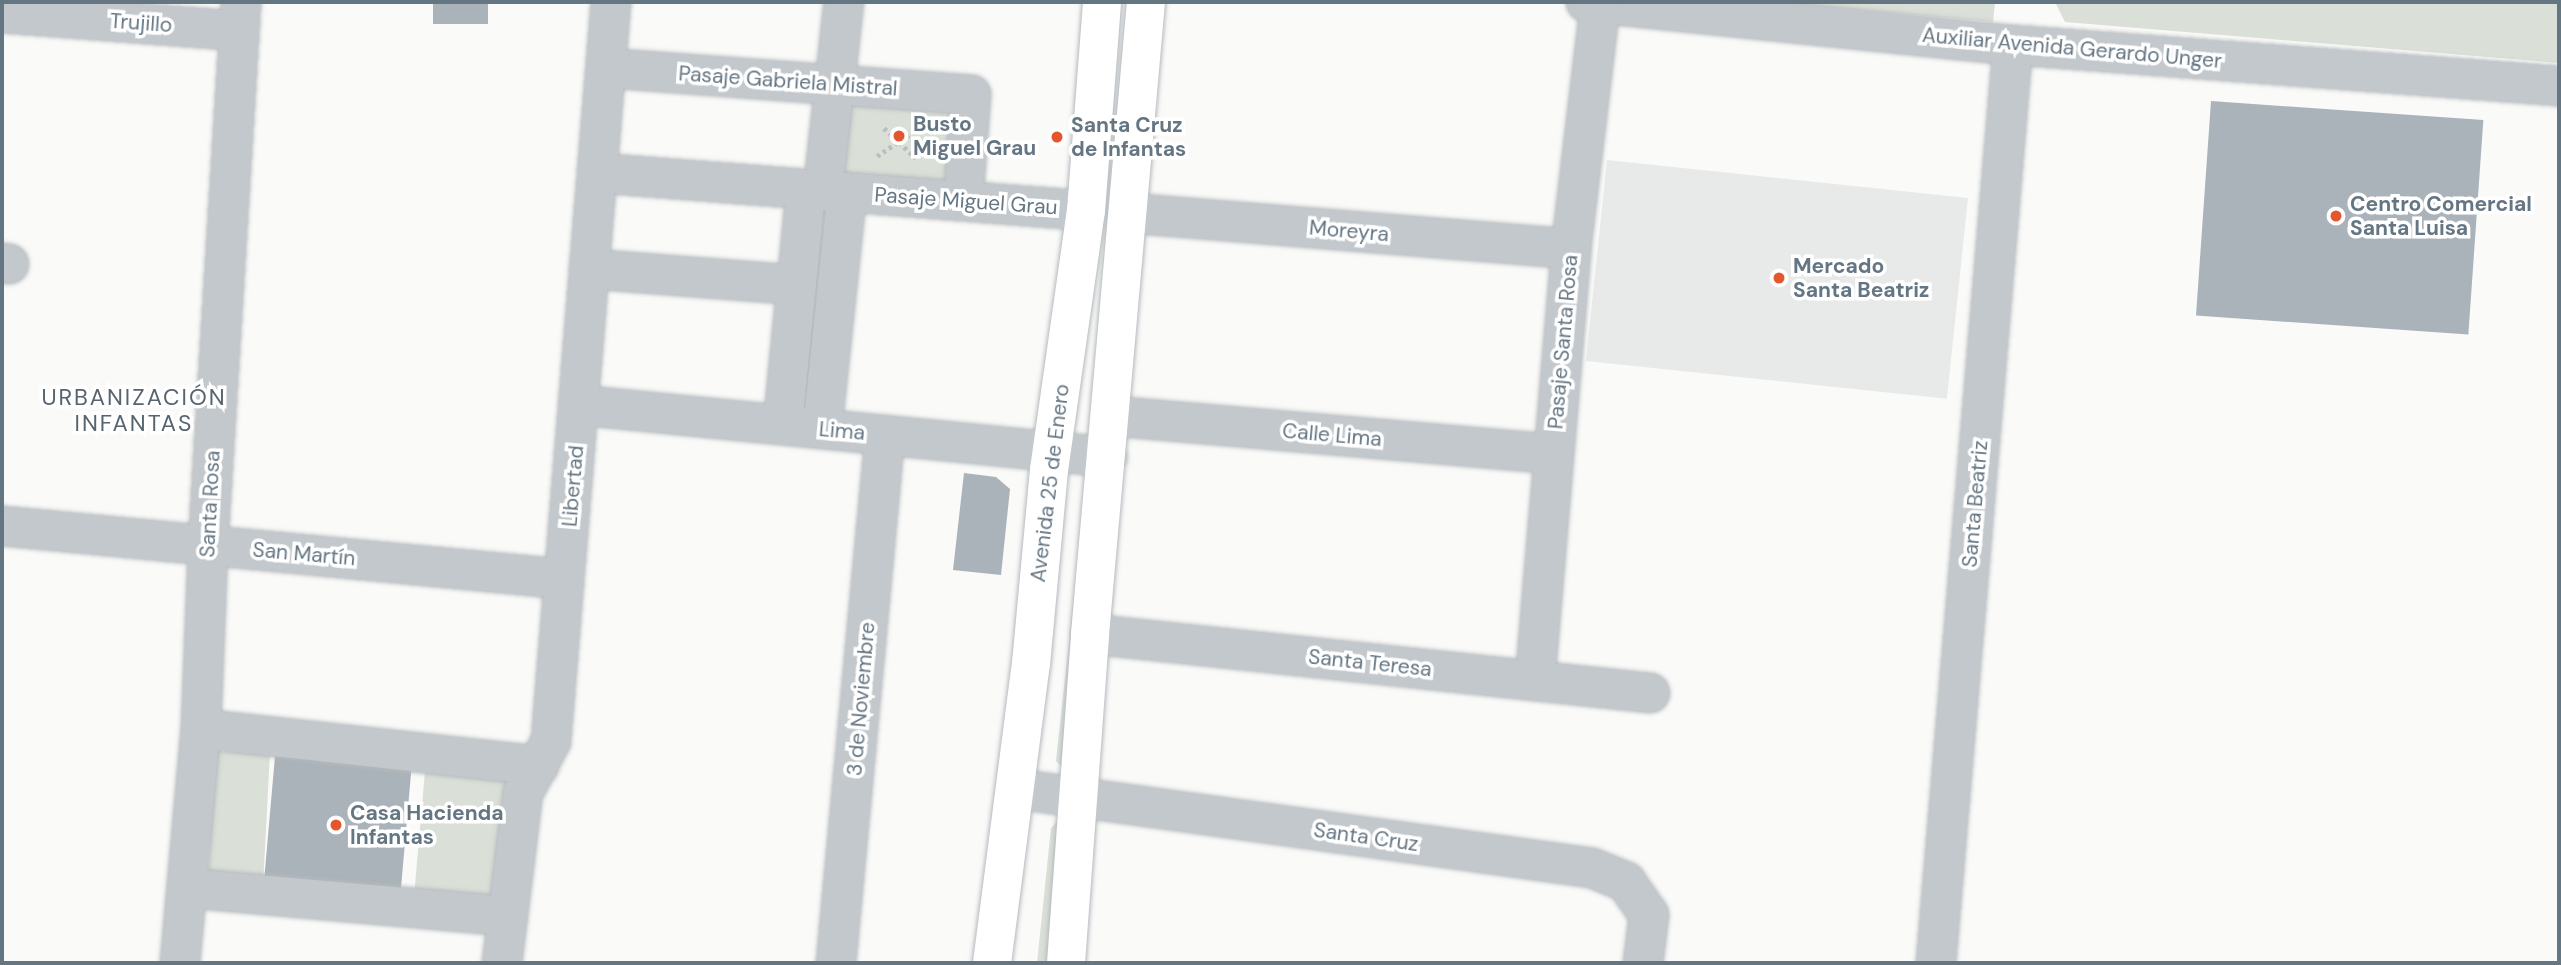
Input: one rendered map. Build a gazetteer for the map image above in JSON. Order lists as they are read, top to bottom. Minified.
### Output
{"streets":{"main road":["Avenida 25 de Enero"],"street":["Trujillo","Auxiliar Avenida Gerardo Unger","Pasaje Gabriela Mistral","Pasaje Miguel Grau","Moreyra","Pasaje Santa Rosa","Lima","Calle Lima","Libertad","Santa Rosa","Santa Beatriz","San Martín","Santa Teresa","3 de Noviembre","Santa Cruz"]},"crossings":[["Trujillo","Santa Rosa"],["Auxiliar Avenida Gerardo Unger","Pasaje Santa Rosa"],["Auxiliar Avenida Gerardo Unger","Santa Beatriz"],["Pasaje Gabriela Mistral","Pasaje Miguel Grau"],["Pasaje Gabriela Mistral","Libertad"],["Pasaje Miguel Grau","Lima"],["Pasaje Miguel Grau","Avenida 25 de Enero"],["Pasaje Miguel Grau","Libertad"],["Moreyra","Pasaje Santa Rosa"],["Pasaje Santa Rosa","Calle Lima"],["Pasaje Santa Rosa","Santa Teresa"],["Lima","Avenida 25 de Enero"],["Lima","Libertad"],["Lima","3 de Noviembre"],["Avenida 25 de Enero","Santa Cruz"],["Libertad","San Martín"],["Santa Rosa","San Martín"]],"districts":["URBANIZACIÓN INFANTAS"],"places":["Busto Miguel Grau","Santa Cruz de Infantas","Centro Comercial Santa Luisa","Mercado Santa Beatriz","Casa Hacienda Infantas"]}
